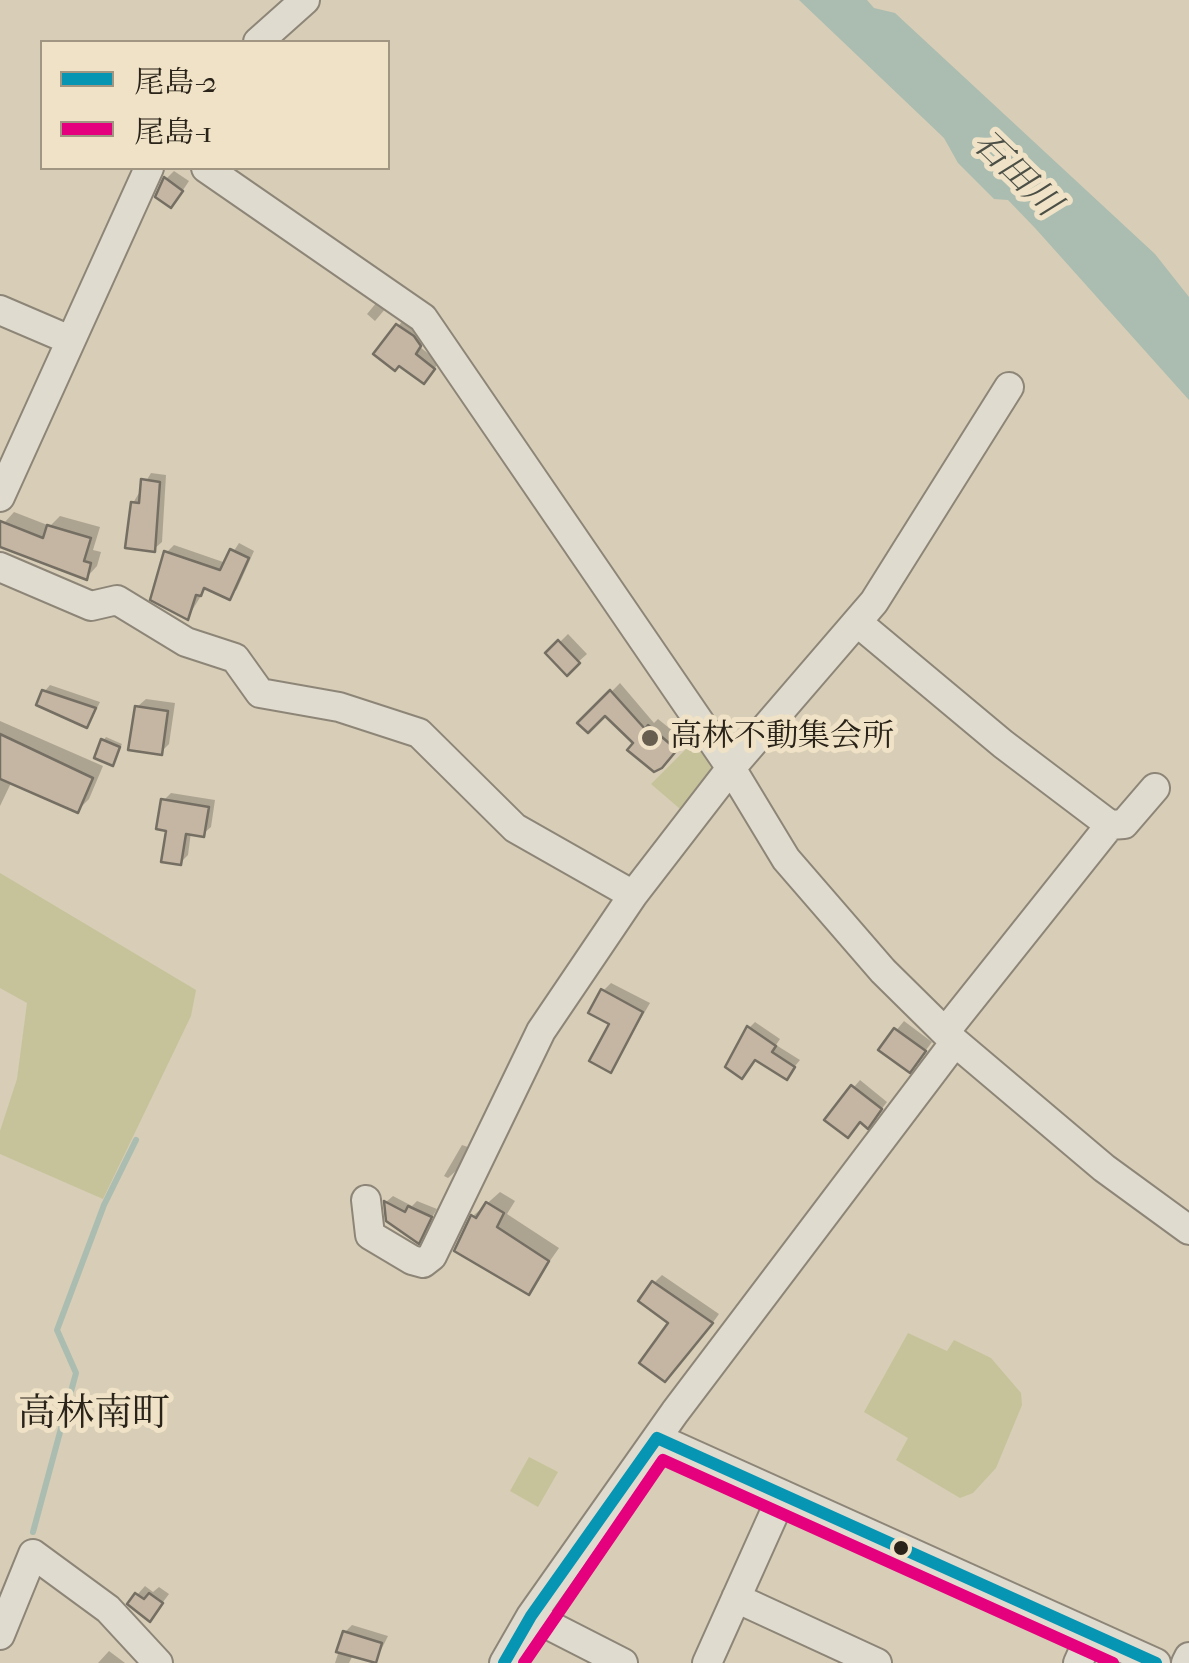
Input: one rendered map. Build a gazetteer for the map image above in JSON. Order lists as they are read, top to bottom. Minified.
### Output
{"districts":["高林南町"],"water":["石田川"],"places":["高林不動集会所"],"lines":["transit line 尾島-2","transit line 尾島-1"],"legend":["尾島-2","尾島-1"]}
